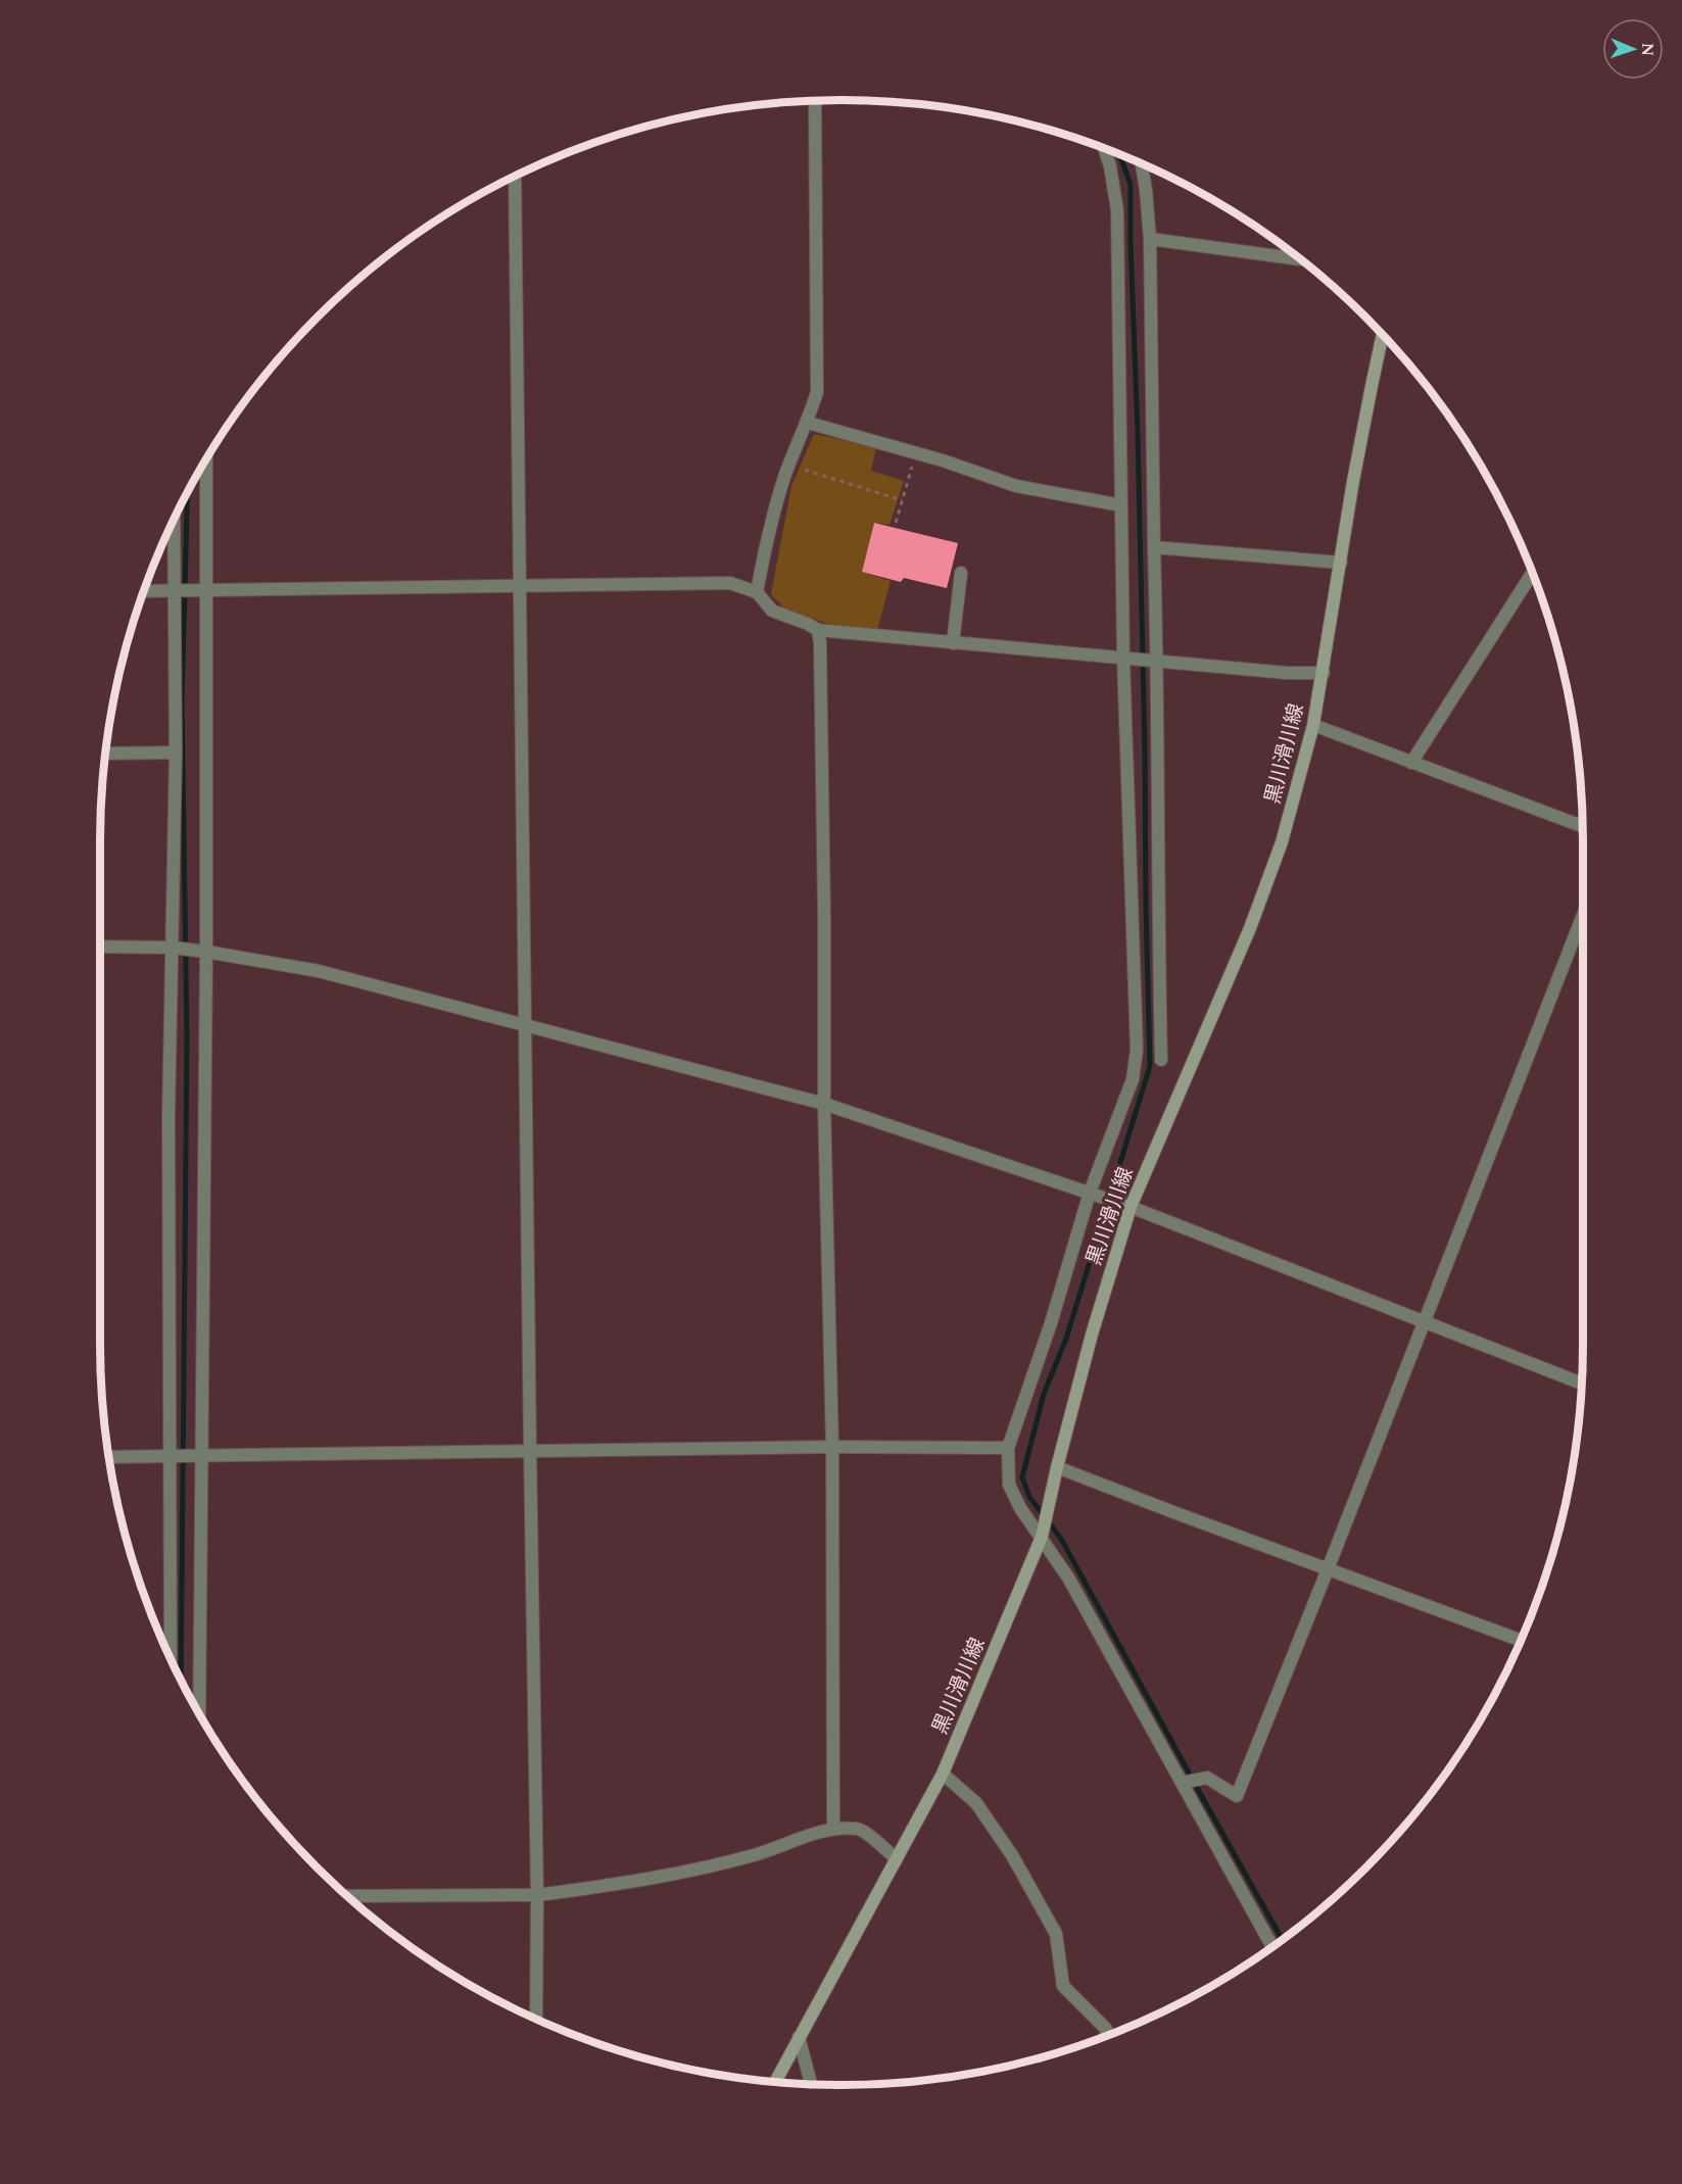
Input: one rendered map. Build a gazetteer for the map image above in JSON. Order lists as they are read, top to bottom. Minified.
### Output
{"streets":{"main road":["黒川滑川線"]},"north":"right"}
